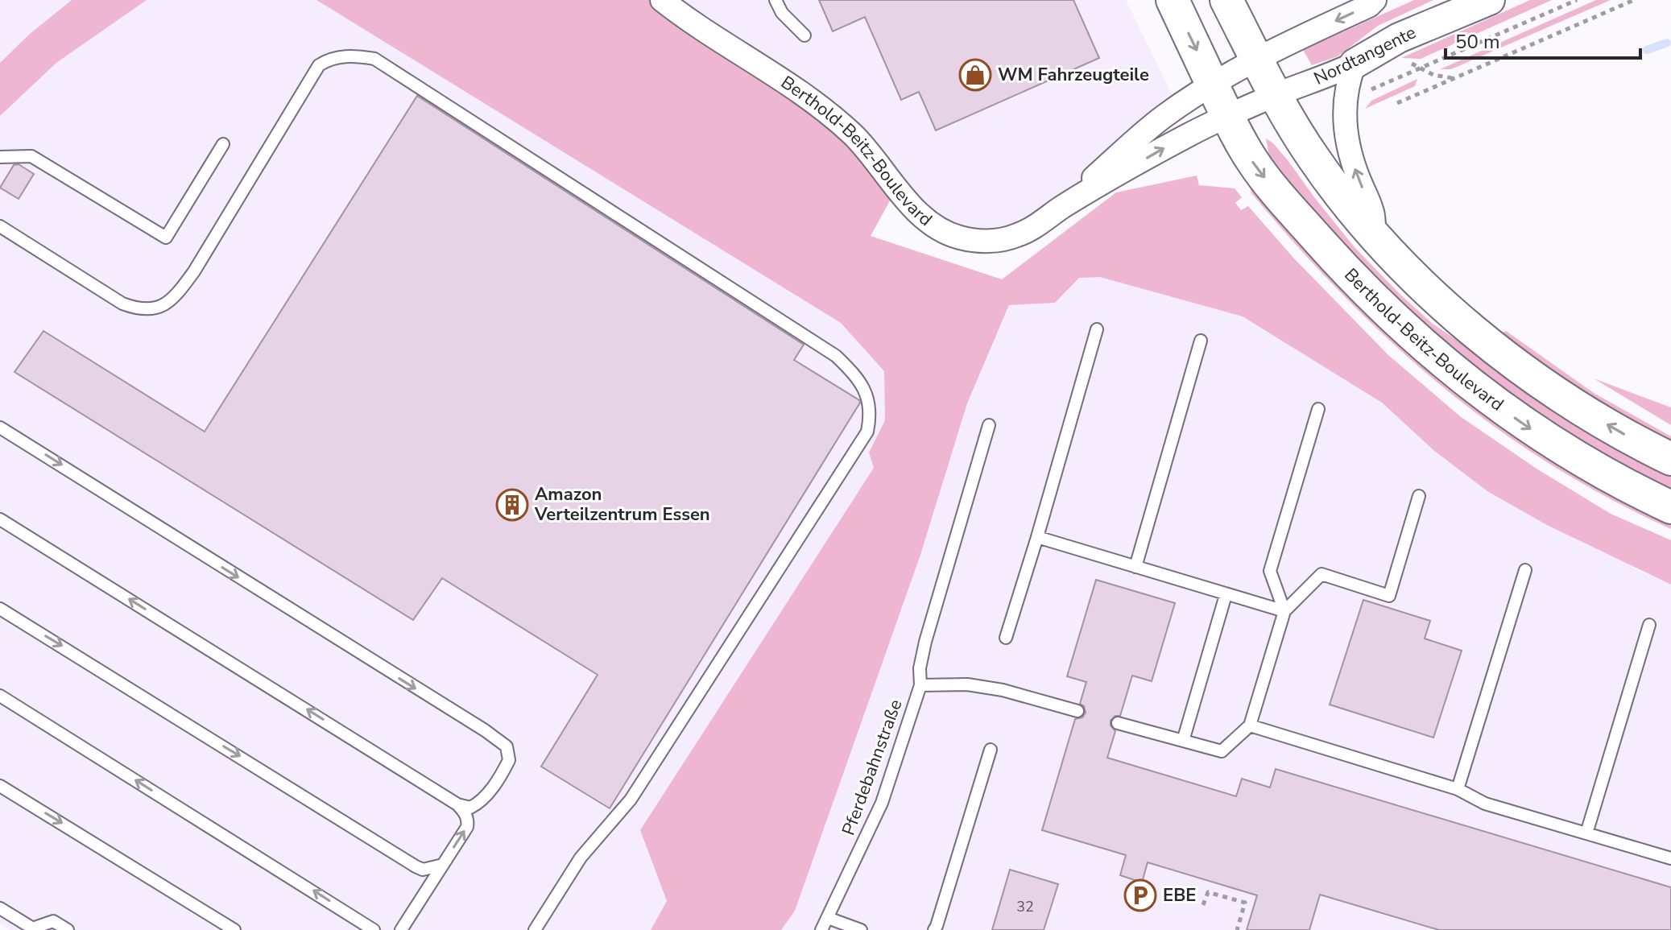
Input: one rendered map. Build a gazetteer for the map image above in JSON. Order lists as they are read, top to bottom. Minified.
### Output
{"streets":{"main road":["Berthold-Beitz-Boulevard"],"street":["Nordtangente"],"lane":["Pferdebahnstraße"]},"crossings":[["Nordtangente","Berthold-Beitz-Boulevard"]],"one_way":["Berthold-Beitz-Boulevard"],"places":{"shop":["WM Fahrzeugteile"],"building":["Amazon Verteilzentrum Essen"],"parking":["EBE"]},"house_numbers":["32"],"scale_bar":"50 m"}
